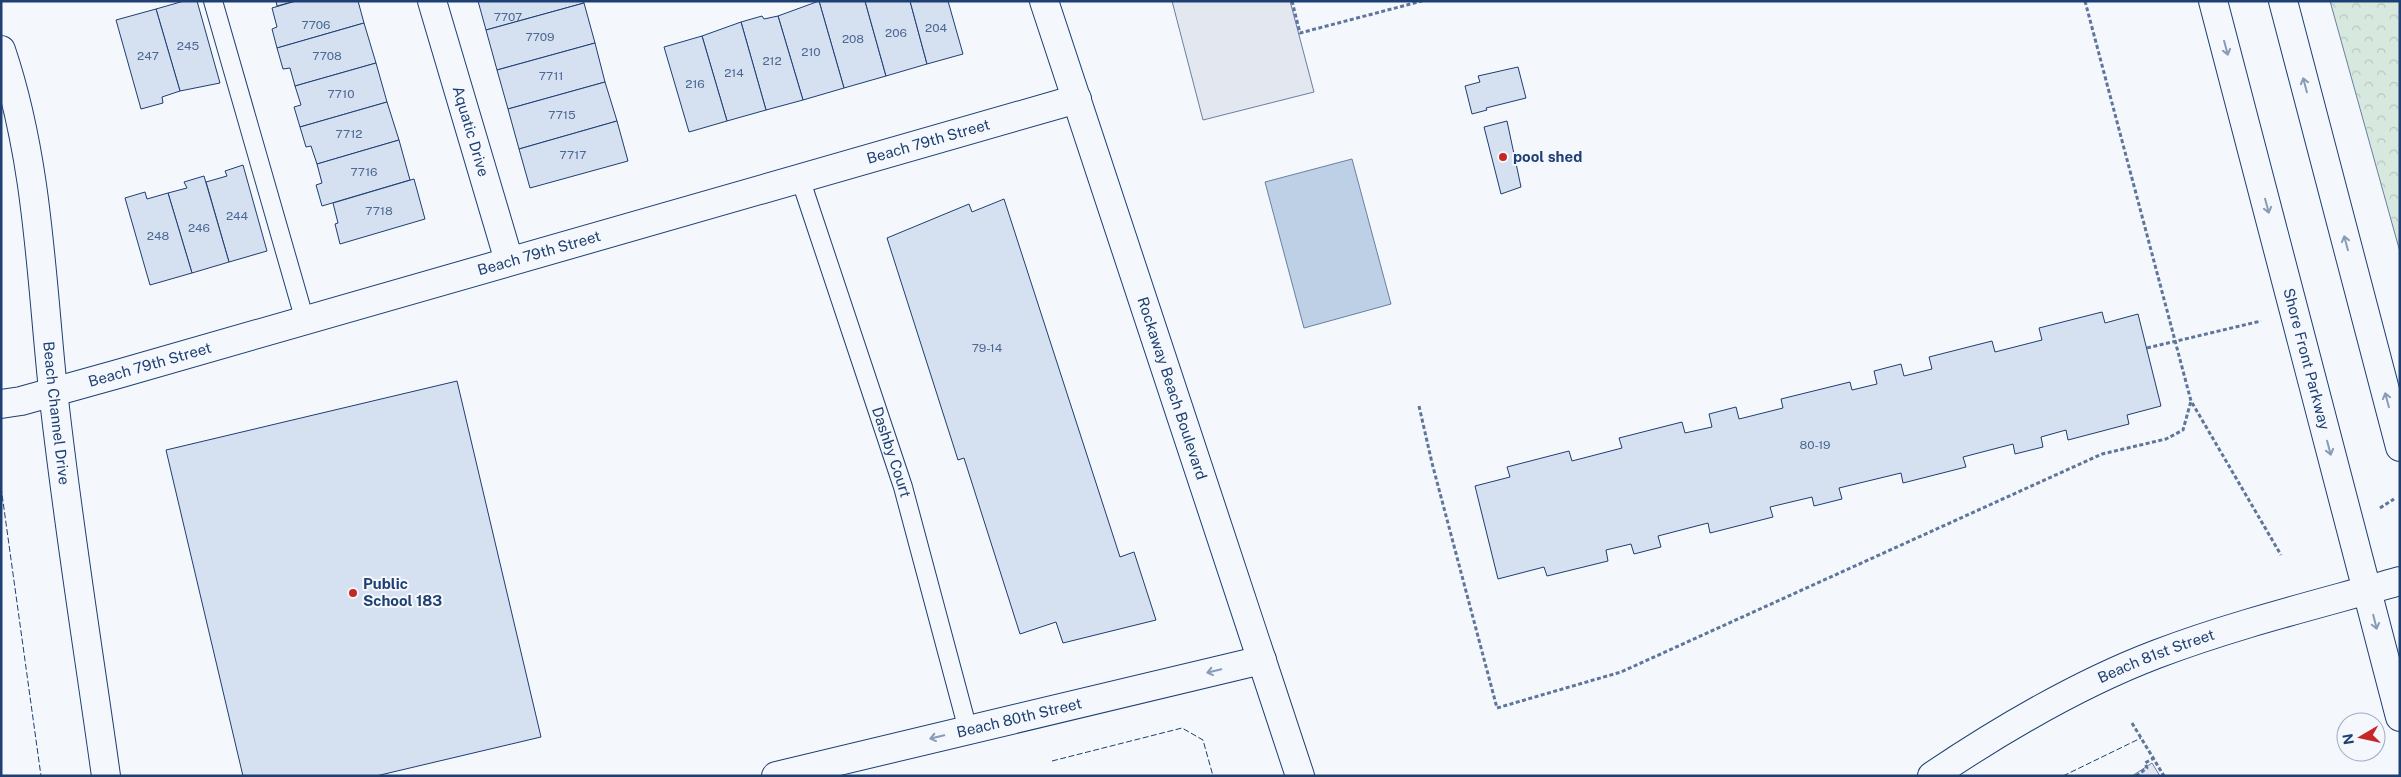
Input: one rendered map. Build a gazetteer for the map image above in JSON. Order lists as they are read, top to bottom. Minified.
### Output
{"streets":{"street":["Aquatic Drive","Beach 79th Street","Shore Front Parkway","Rockaway Beach Boulevard","Beach Channel Drive","Beach 81st Street","Beach 80th Street"],"lane":["Dashby Court"]},"crossings":[["Aquatic Drive","Beach 79th Street"],["Beach 79th Street","Rockaway Beach Boulevard"],["Beach 79th Street","Beach Channel Drive"],["Beach 79th Street","Dashby Court"],["Shore Front Parkway","Beach 81st Street"],["Rockaway Beach Boulevard","Beach 80th Street"],["Dashby Court","Beach 80th Street"]],"one_way":["Beach 80th Street"],"places":["pool shed","Public School 183"],"house_numbers":["7707","7706","204","206","7709","208","245","210","247","7708","212","214","7711","216","7710","7715","7712","7717","7716","7718","244","246","248","79-14","80-19"],"north":"left"}
